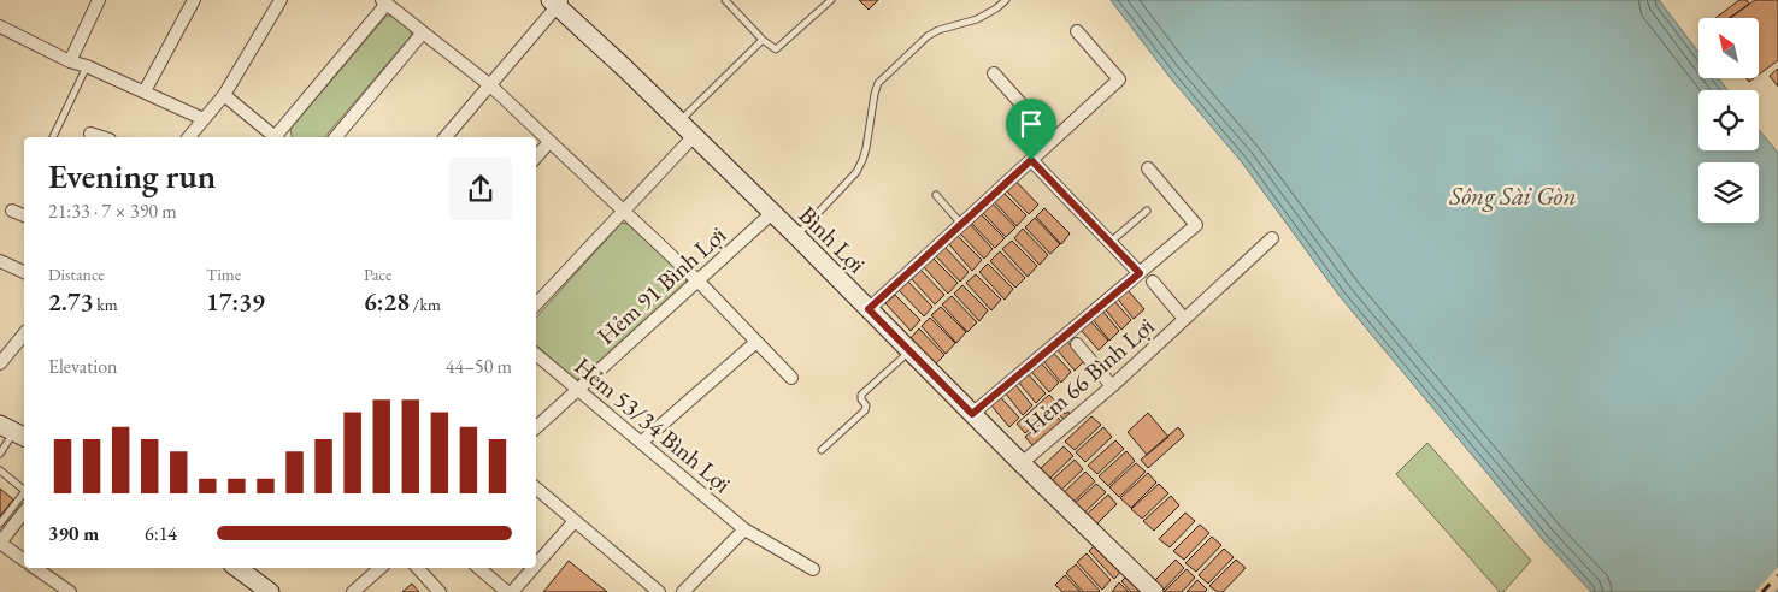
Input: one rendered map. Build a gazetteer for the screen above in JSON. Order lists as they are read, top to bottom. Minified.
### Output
{"streets":{"street":["Bình Lợi","Hẻm 91 Bình Lợi","Hẻm 66 Bình Lợi","Hẻm 53/34 Bình Lợi"]},"crossings":[["Bình Lợi","Hẻm 91 Bình Lợi"],["Bình Lợi","Hẻm 66 Bình Lợi"],["Hẻm 91 Bình Lợi","Hẻm 53/34 Bình Lợi"]],"water":["Sông Sài Gòn"],"north":"top left","page":{"heading":["Evening run","21:33 · 7 × 390 m"],"stats":[["Distance","2.73 km"],["Time","17:39"],["Pace","6:28 /km"]],"chart":["Elevation","44–50 m"],"list":[{"name":"390 m","note":"6:14"}]}}
